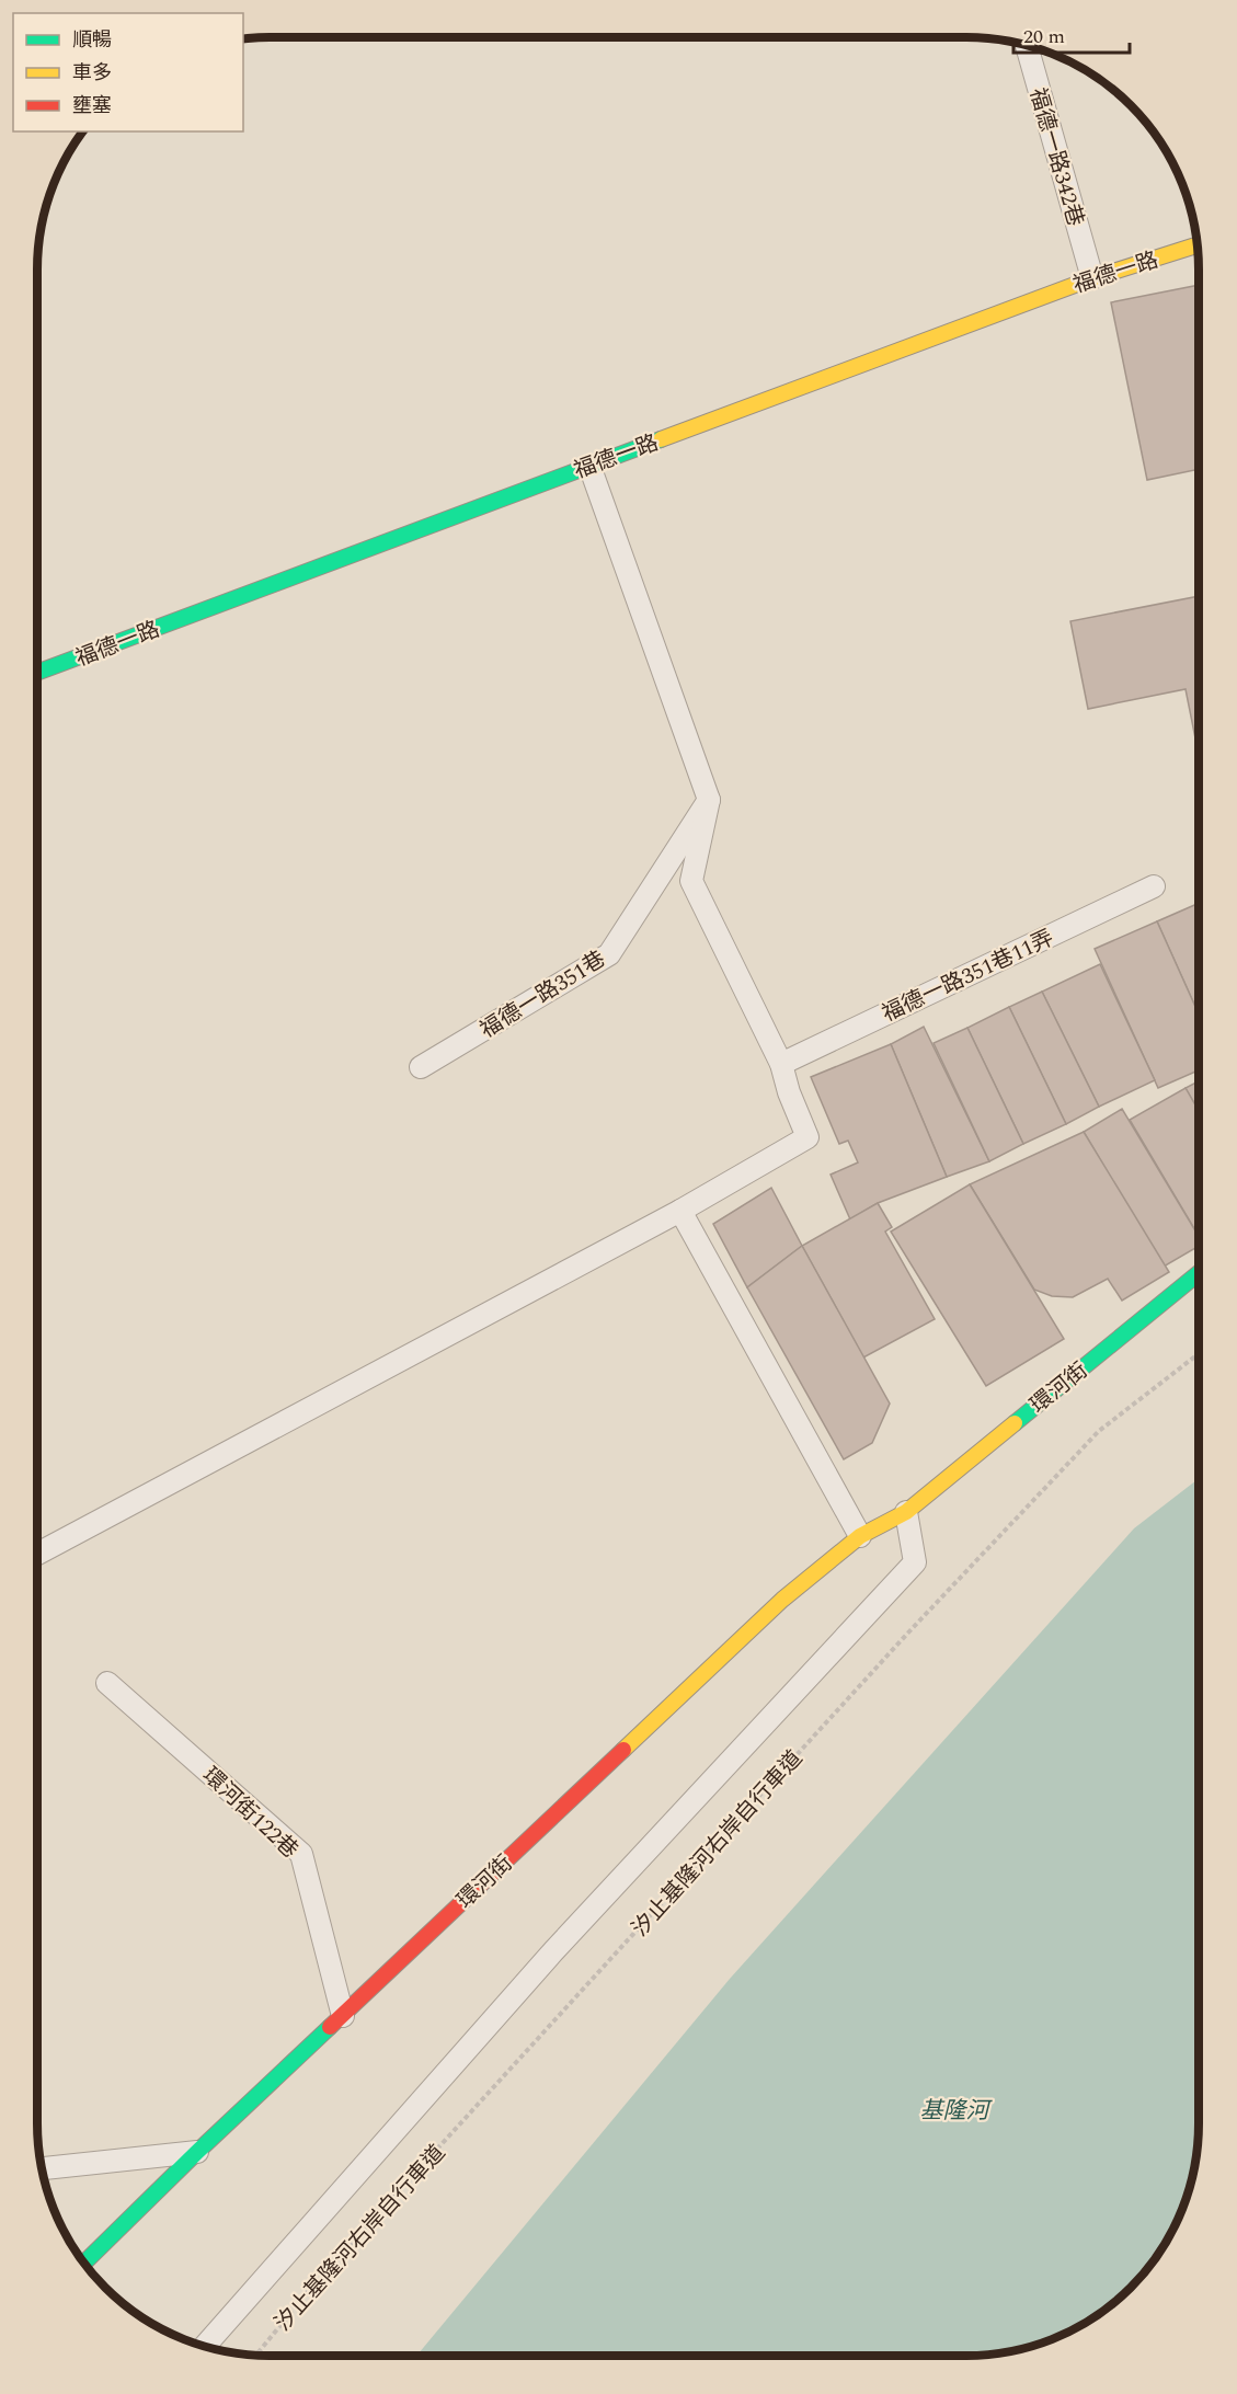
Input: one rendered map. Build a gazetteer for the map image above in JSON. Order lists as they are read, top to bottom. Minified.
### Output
{"streets":{"street":["福德一路","環河街"],"lane":["福德一路342巷","福德一路351巷11弄","福德一路351巷","環河街122巷"],"path":["汐止基隆河右岸自行車道"]},"crossings":[["福德一路342巷","福德一路"],["環河街","環河街122巷"]],"water":["基隆河"],"legend":["順暢","車多","壅塞"],"scale_bar":"20 m"}
